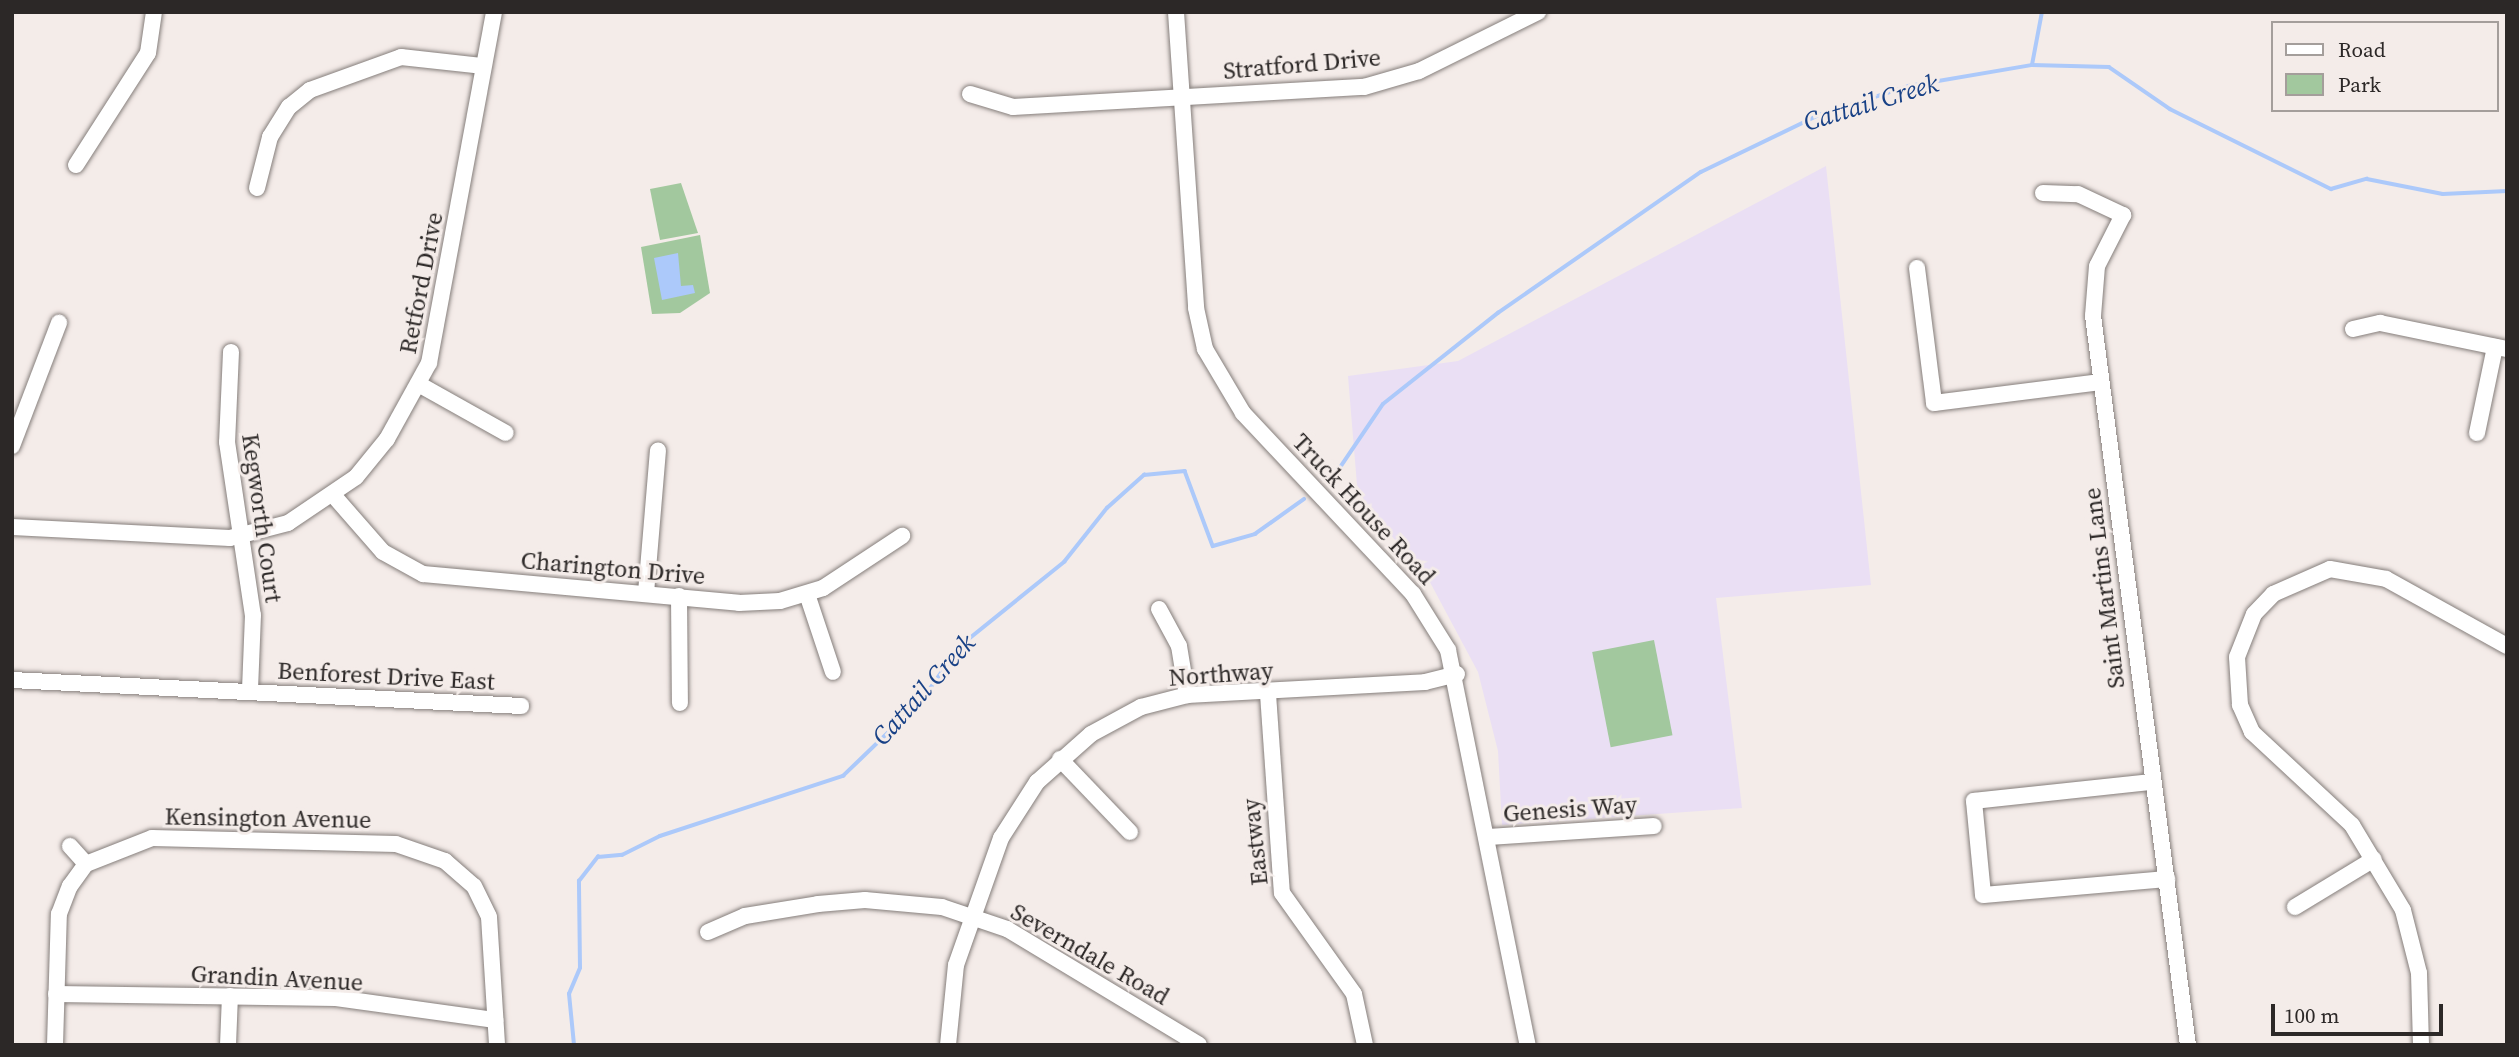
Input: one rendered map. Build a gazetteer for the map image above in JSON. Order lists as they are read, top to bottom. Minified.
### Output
{"streets":{"street":["Stratford Drive","Retford Drive","Truck House Road","Kegworth Court","Charington Drive","Saint Martins Lane","Northway","Benforest Drive East","Genesis Way","Kensington Avenue","Eastway","Severndale Road","Grandin Avenue"]},"crossings":[["Stratford Drive","Truck House Road"],["Retford Drive","Kegworth Court"],["Retford Drive","Charington Drive"],["Truck House Road","Northway"],["Truck House Road","Genesis Way"],["Kegworth Court","Benforest Drive East"],["Northway","Eastway"],["Northway","Severndale Road"],["Kensington Avenue","Grandin Avenue"]],"water":["Cattail Creek"],"legend":["Road","Park"],"scale_bar":"100 m"}
